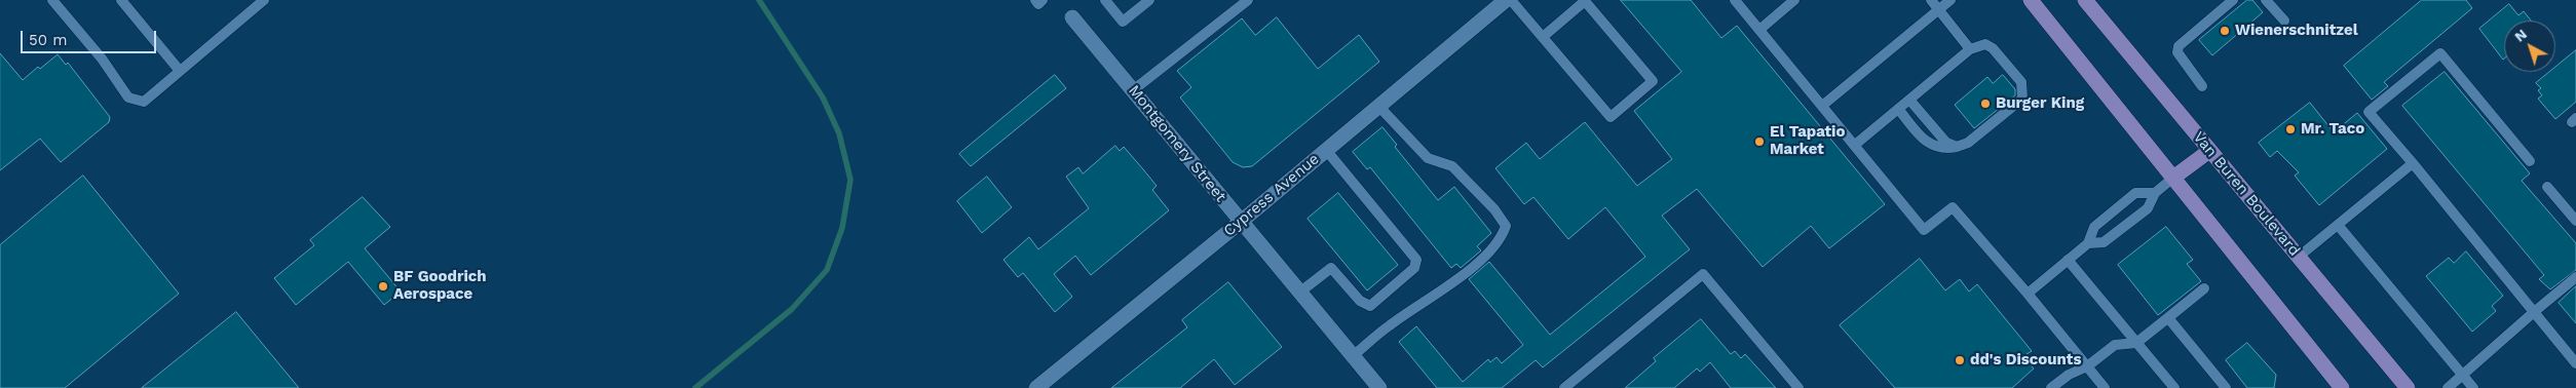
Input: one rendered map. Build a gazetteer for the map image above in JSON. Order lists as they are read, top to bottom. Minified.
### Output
{"streets":{"main road":["Van Buren Boulevard"],"street":["Montgomery Street","Cypress Avenue"]},"crossings":[["Montgomery Street","Cypress Avenue"]],"places":["Wienerschnitzel","Burger King","Mr. Taco","El Tapatio Market","BF Goodrich Aerospace","dd's Discounts"],"scale_bar":"50 m","north":"top left"}
